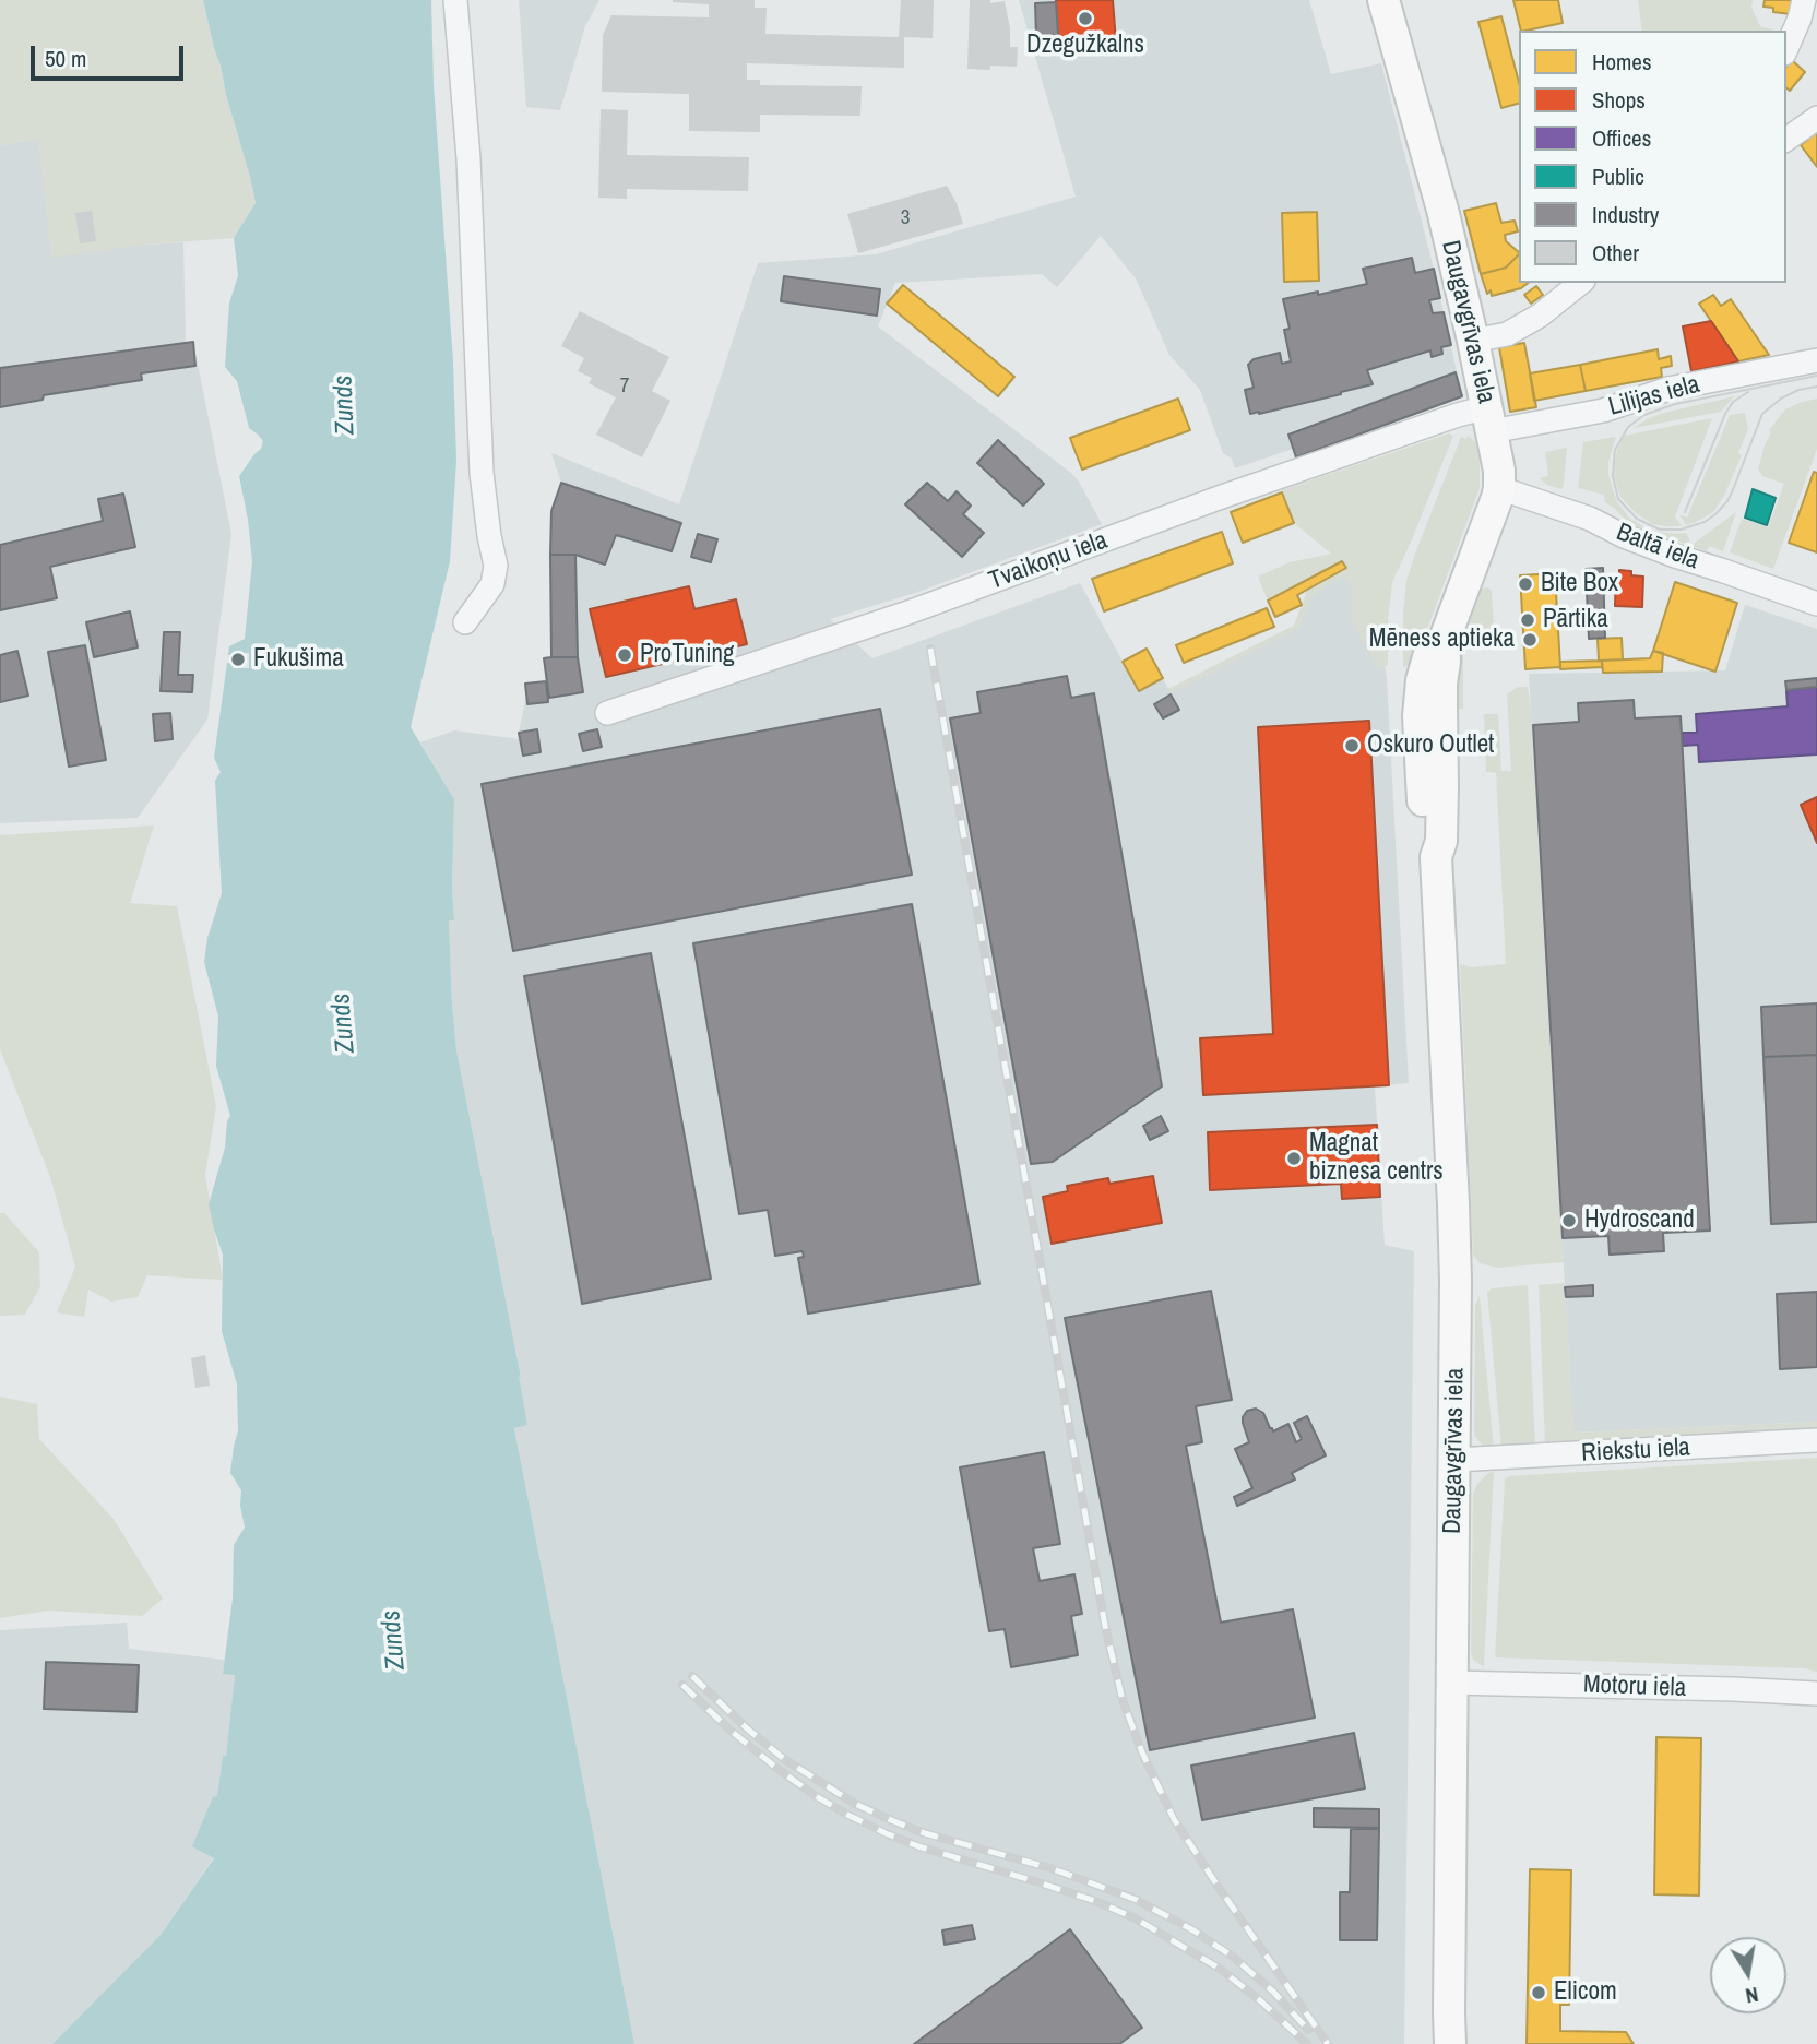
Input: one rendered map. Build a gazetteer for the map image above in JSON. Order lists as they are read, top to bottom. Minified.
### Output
{"streets":{"main road":["Daugavgrīvas iela"],"street":["Lilijas iela","Baltā iela","Tvaikoņu iela","Riekstu iela","Motoru iela"]},"crossings":[["Daugavgrīvas iela","Lilijas iela"],["Daugavgrīvas iela","Baltā iela"],["Daugavgrīvas iela","Tvaikoņu iela"],["Daugavgrīvas iela","Riekstu iela"],["Daugavgrīvas iela","Motoru iela"],["Lilijas iela","Tvaikoņu iela"]],"water":["Zunds"],"places":["Dzegužkalns","Bite Box","Pārtika","Mēness aptieka","ProTuning","Fukušima","Oskuro Outlet","Magnat biznesa centrs","Hydroscand","Elicom"],"house_numbers":["3","7"],"legend":["Homes","Shops","Offices","Public","Industry","Other"],"scale_bar":"50 m","north":"bottom"}
